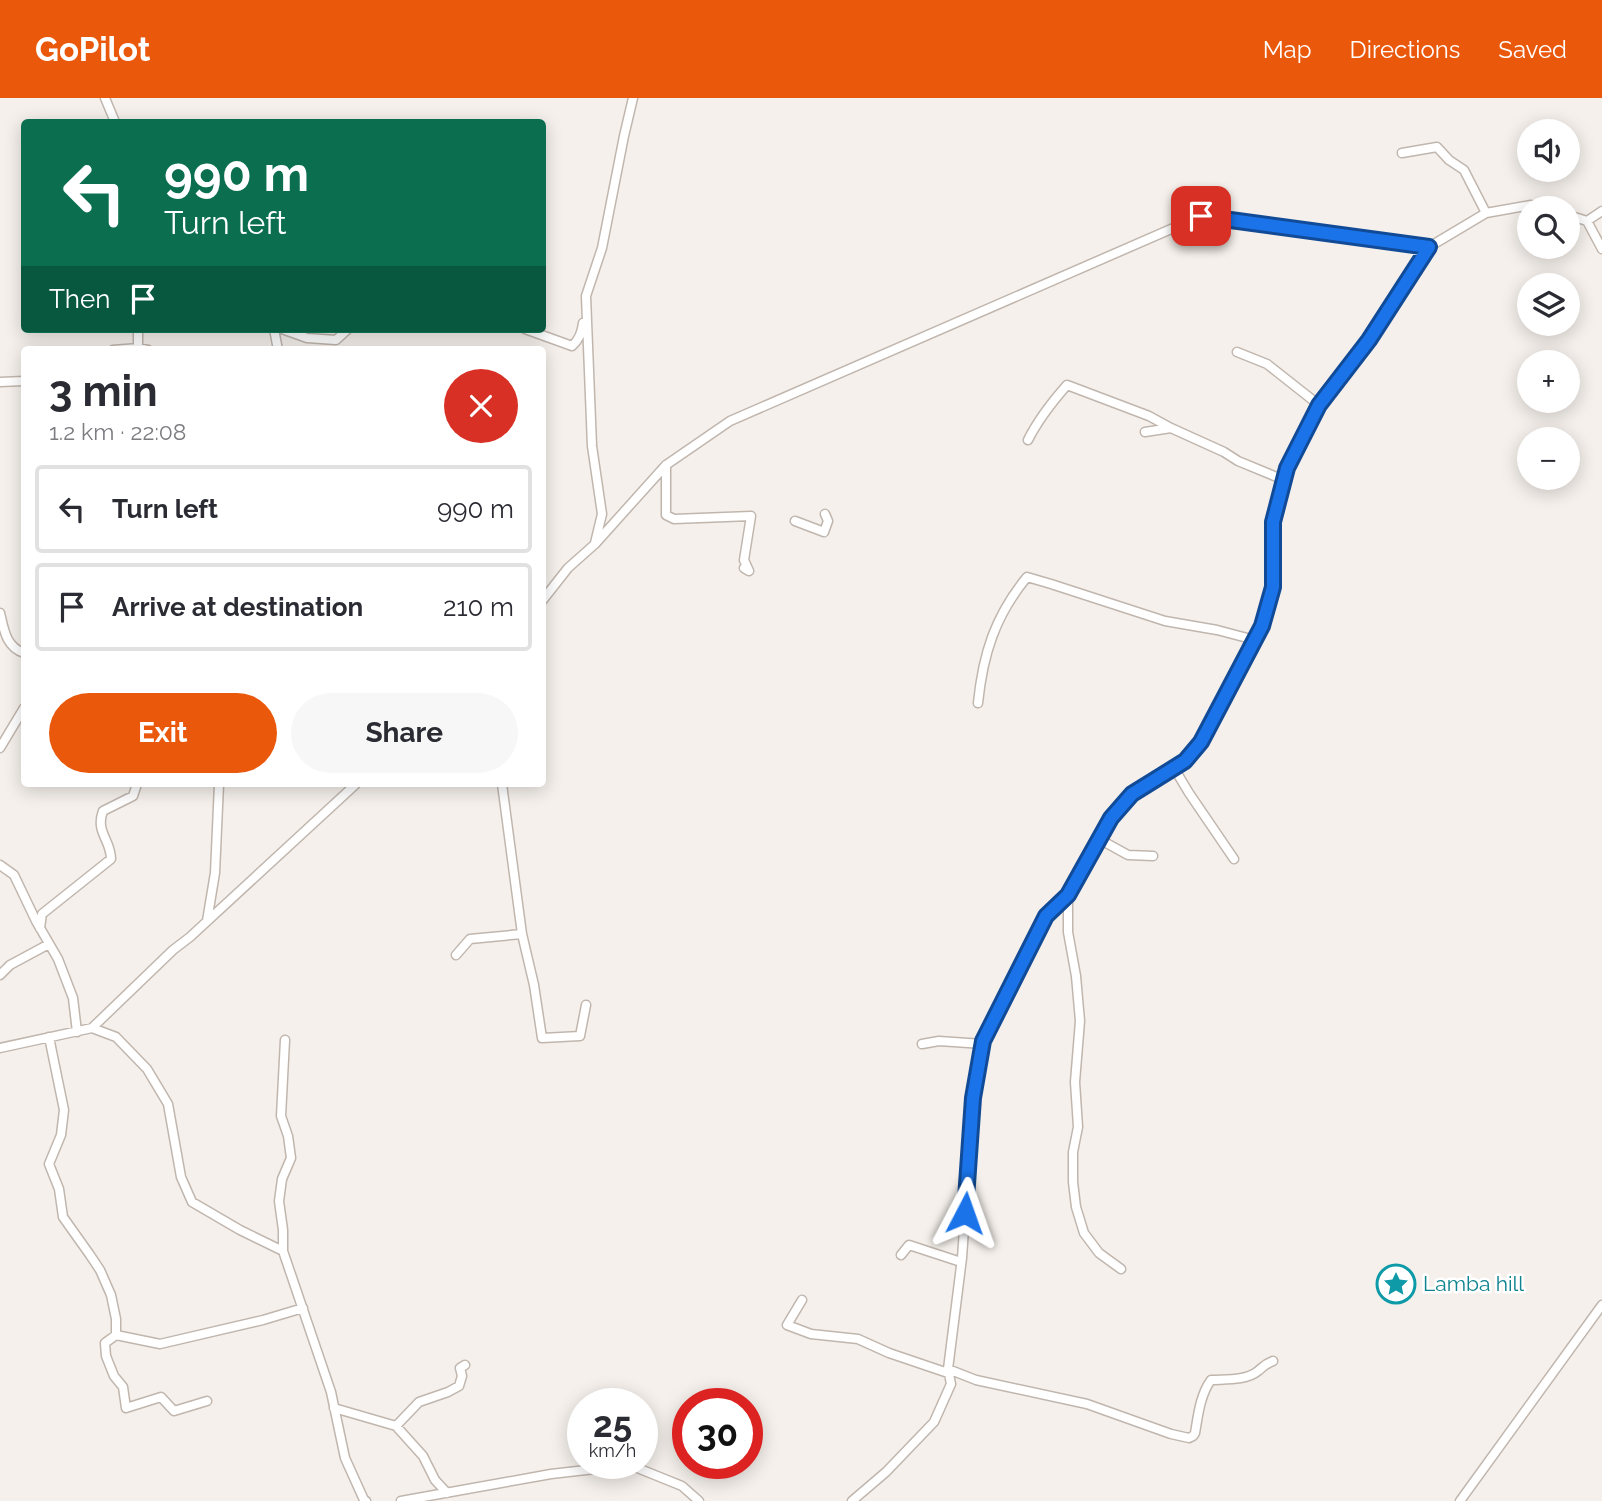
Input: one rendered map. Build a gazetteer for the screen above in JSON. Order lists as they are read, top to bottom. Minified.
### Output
{"places":{"place":["Lamba hill"]},"page":{"header":"GoPilot","nav":["Map","Directions","Saved"],"map_buttons":["+","−"],"turn":["990 m","Turn left"],"then":"Then","heading":["3 min","1.2 km · 22:08"],"list":[{"name":"Turn left","value":"990 m"},{"name":"Arrive at destination","value":"210 m"}],"buttons":["Exit","Share"],"speed":"25 km/h","limit":"30"}}
